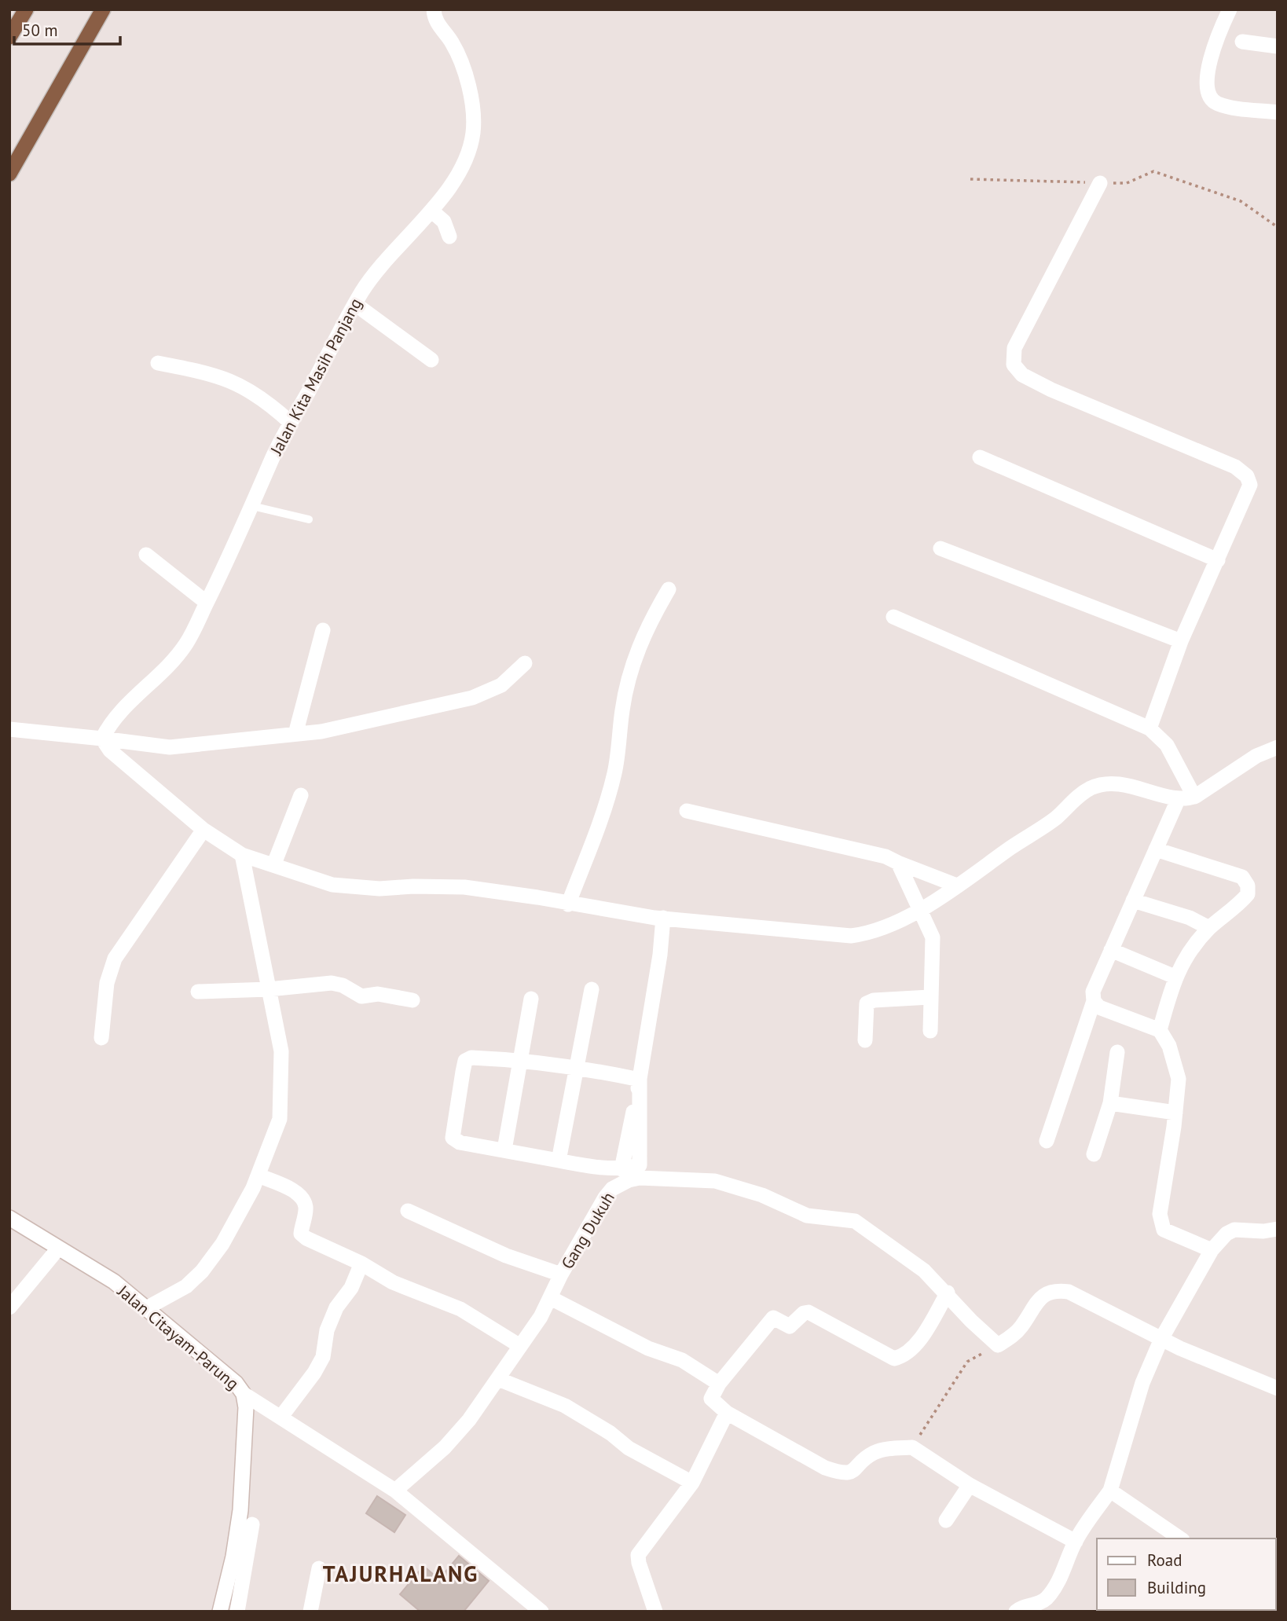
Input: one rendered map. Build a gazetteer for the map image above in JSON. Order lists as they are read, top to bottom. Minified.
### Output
{"streets":{"street":["Jalan Kita Masih Panjang","Gang Dukuh","Jalan Citayam-Parung"]},"districts":["TAJURHALANG"],"legend":["Road","Building"],"scale_bar":"50 m"}
